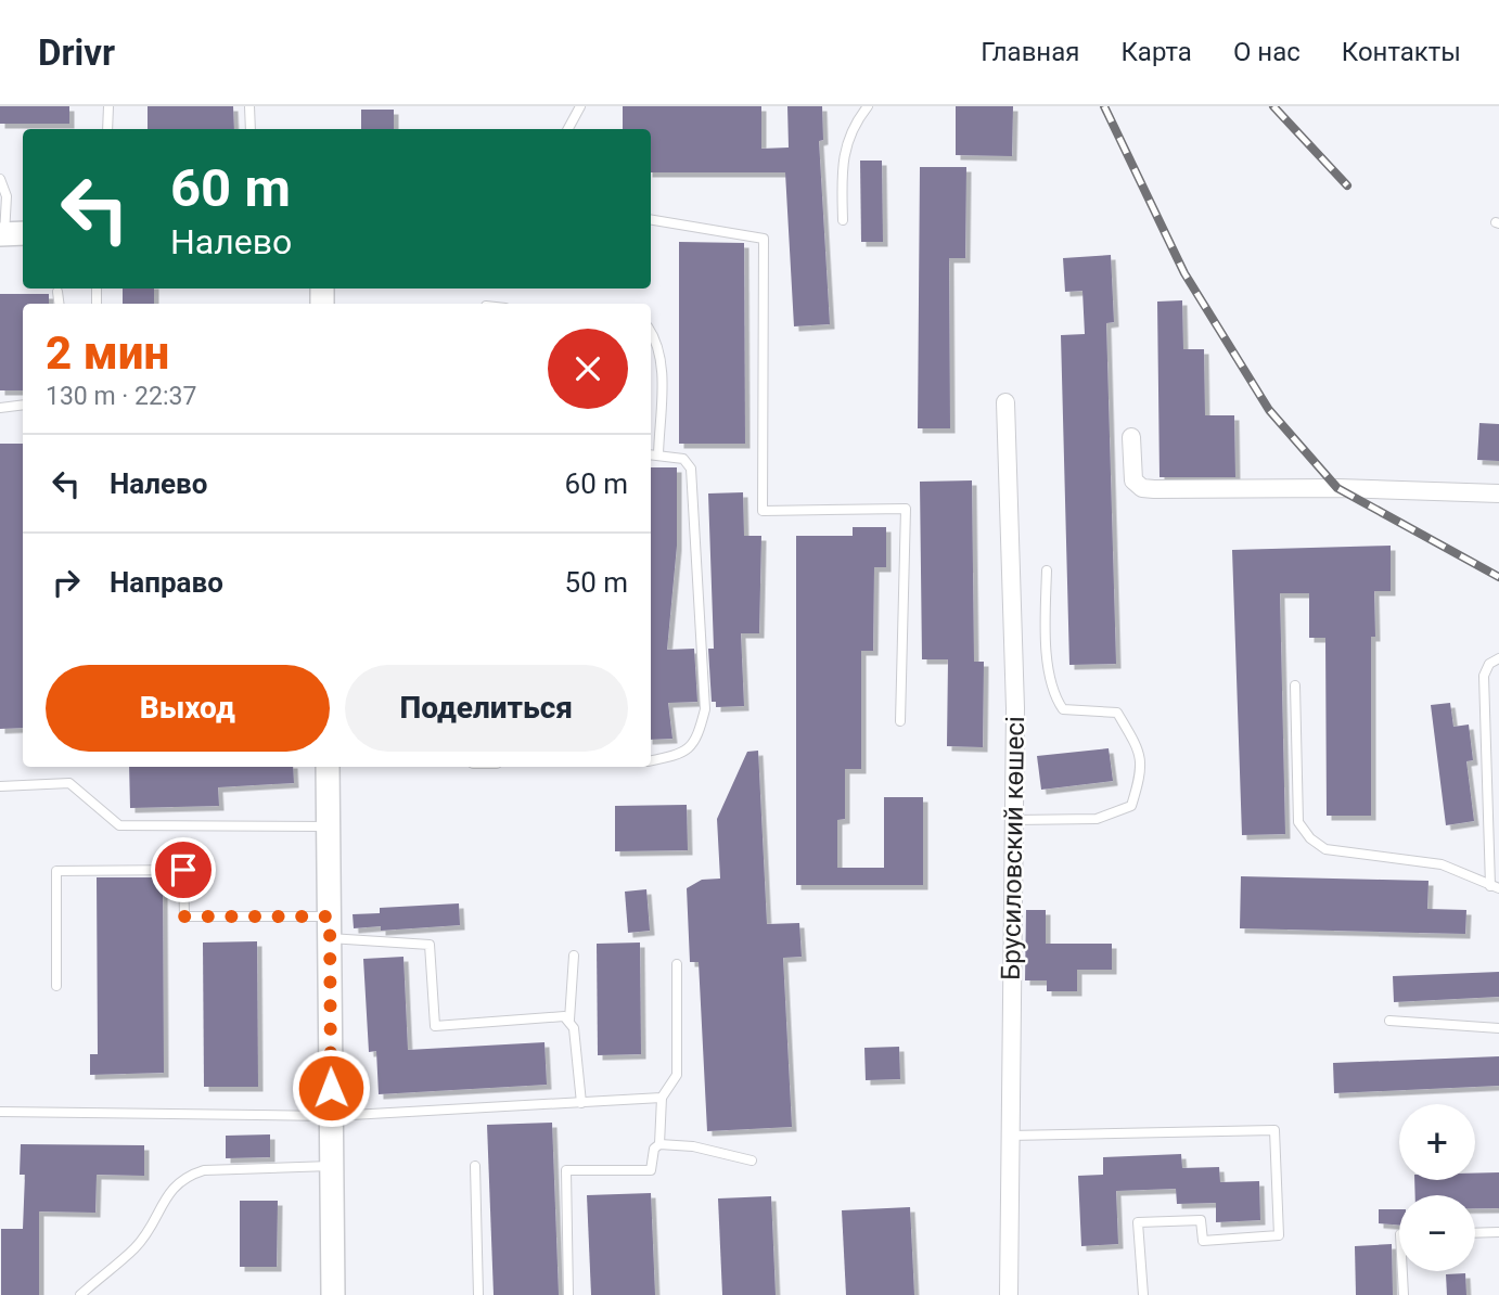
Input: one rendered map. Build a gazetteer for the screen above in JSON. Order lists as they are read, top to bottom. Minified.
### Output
{"streets":{"street":["Брусиловский көшесі"]},"page":{"header":"Drivr","nav":["Главная","Карта","О нас","Контакты"],"turn":["60 m","Налево"],"heading":["2 мин","130 m · 22:37"],"list":[{"name":"Налево","value":"60 m"},{"name":"Направо","value":"50 m"}],"buttons":["Выход","Поделиться"],"map_buttons":["+","−"]}}
